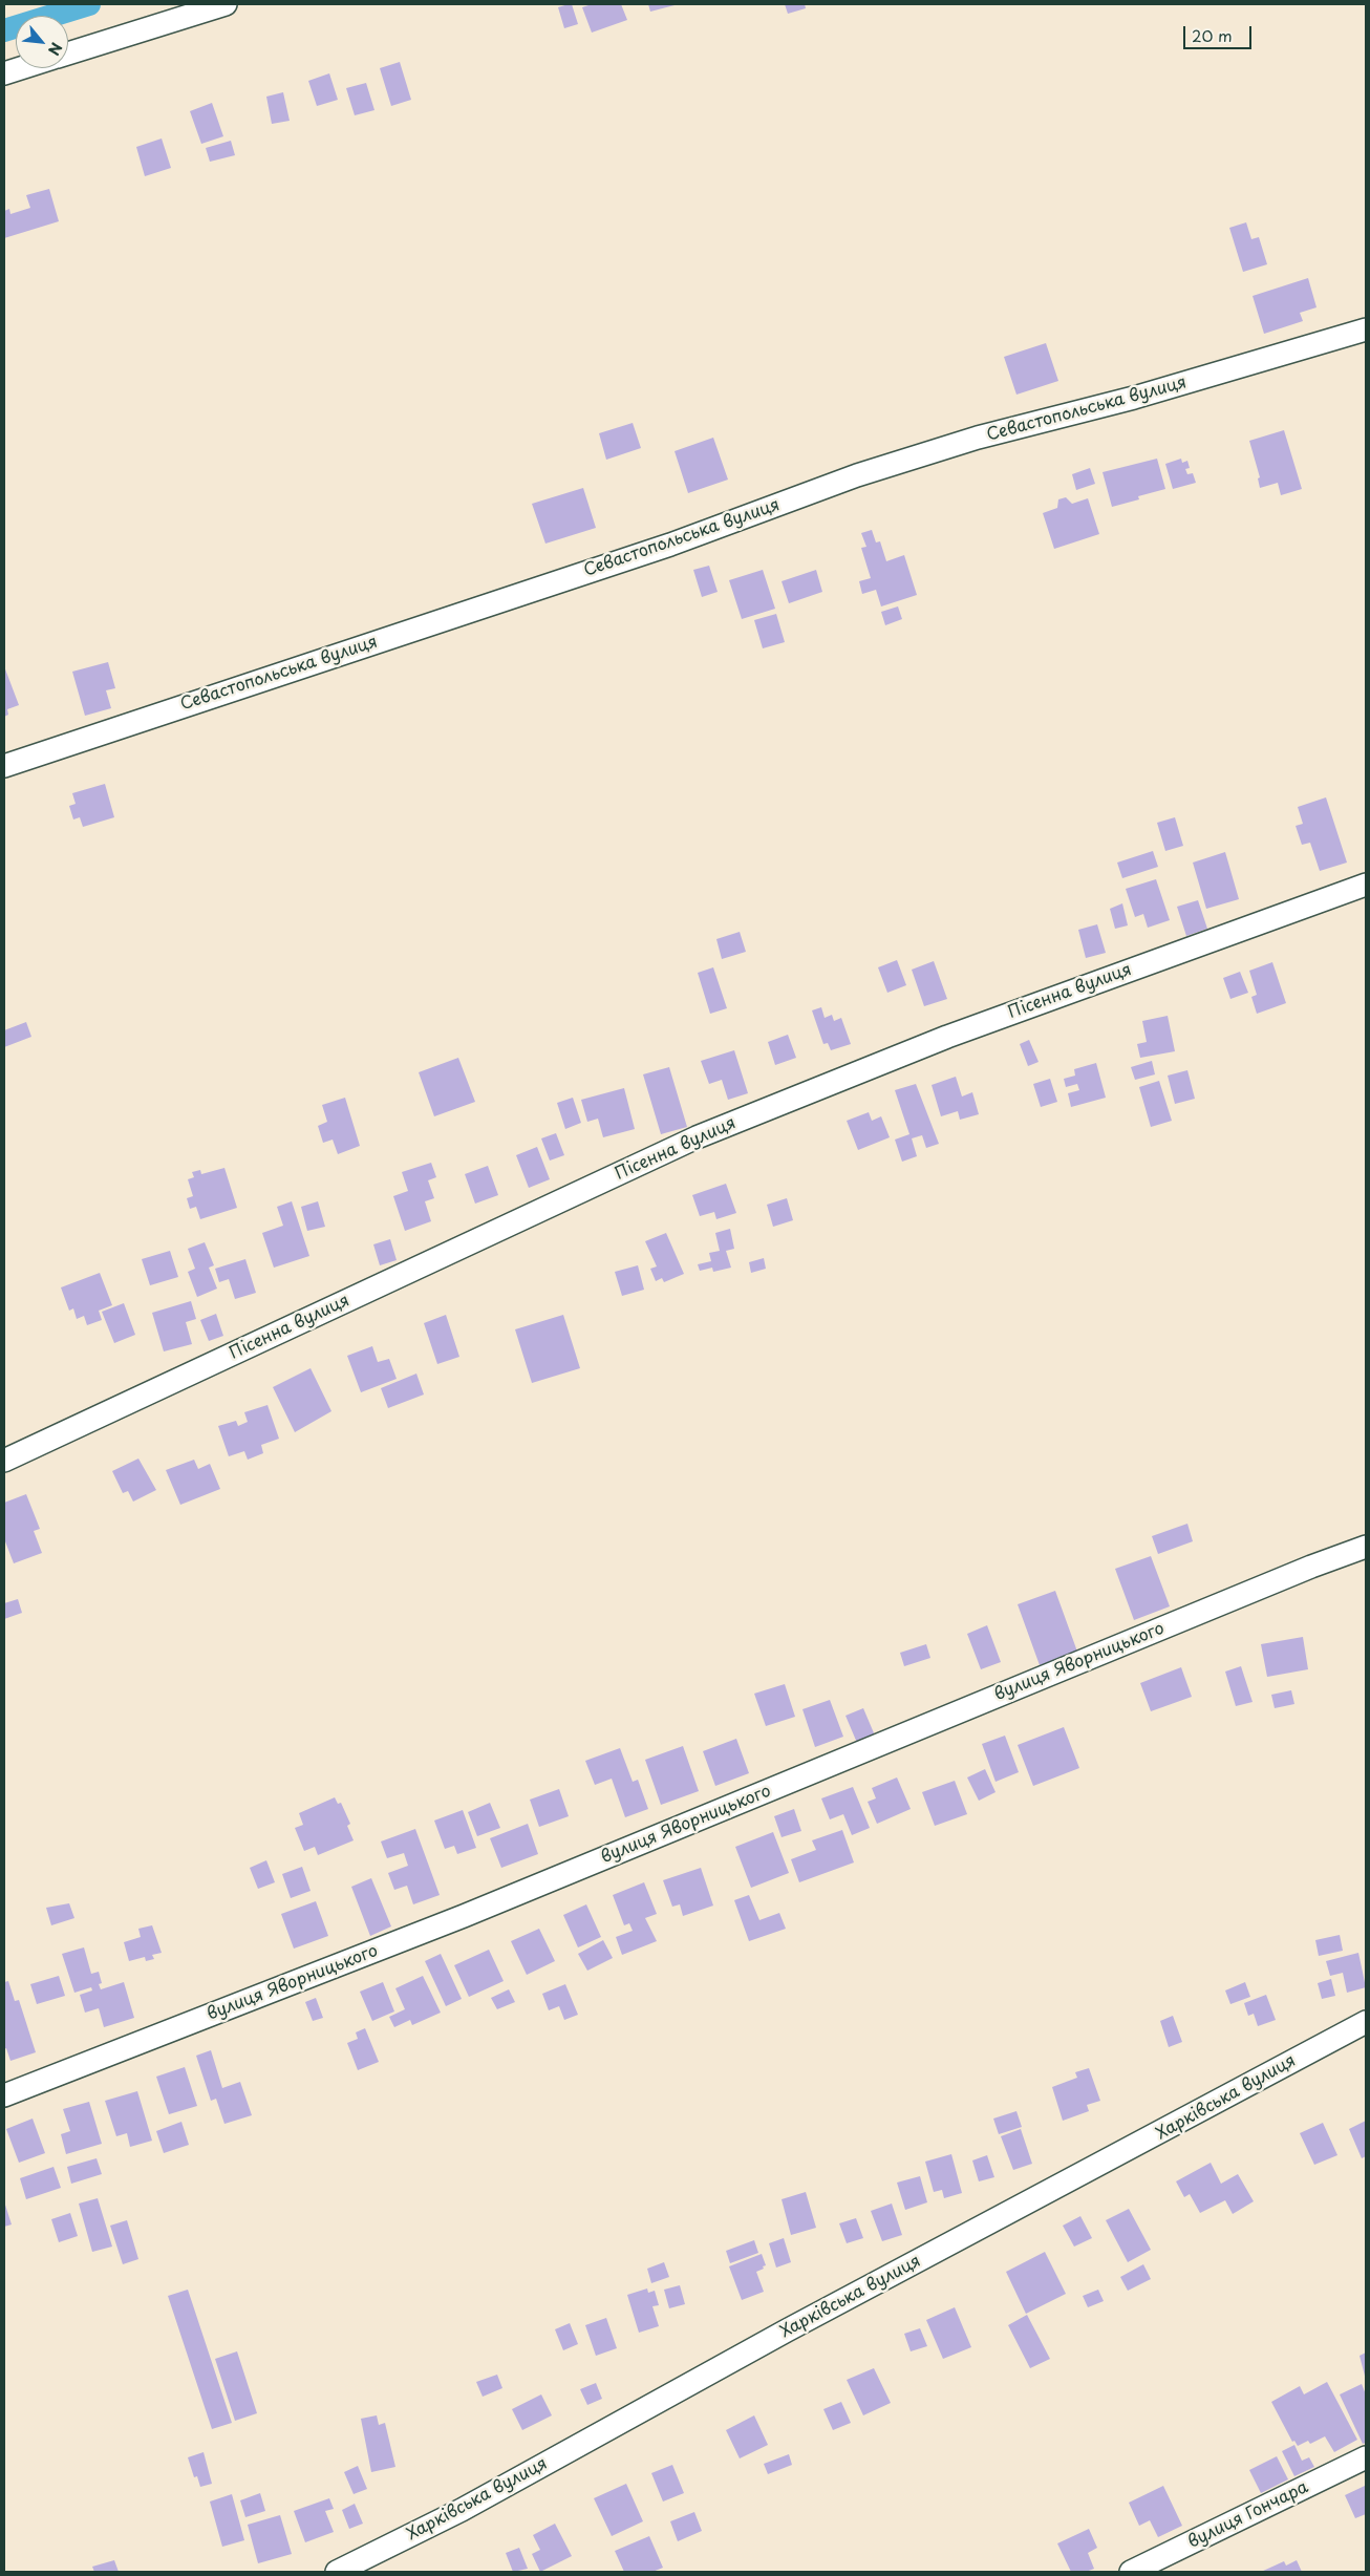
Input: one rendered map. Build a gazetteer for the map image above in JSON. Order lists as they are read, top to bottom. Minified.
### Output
{"streets":{"street":["Севастопольська вулиця","Пісенна вулиця","вулиця Яворницького","Харківська вулиця","вулиця Гончара"]},"scale_bar":"20 m","north":"bottom right"}
